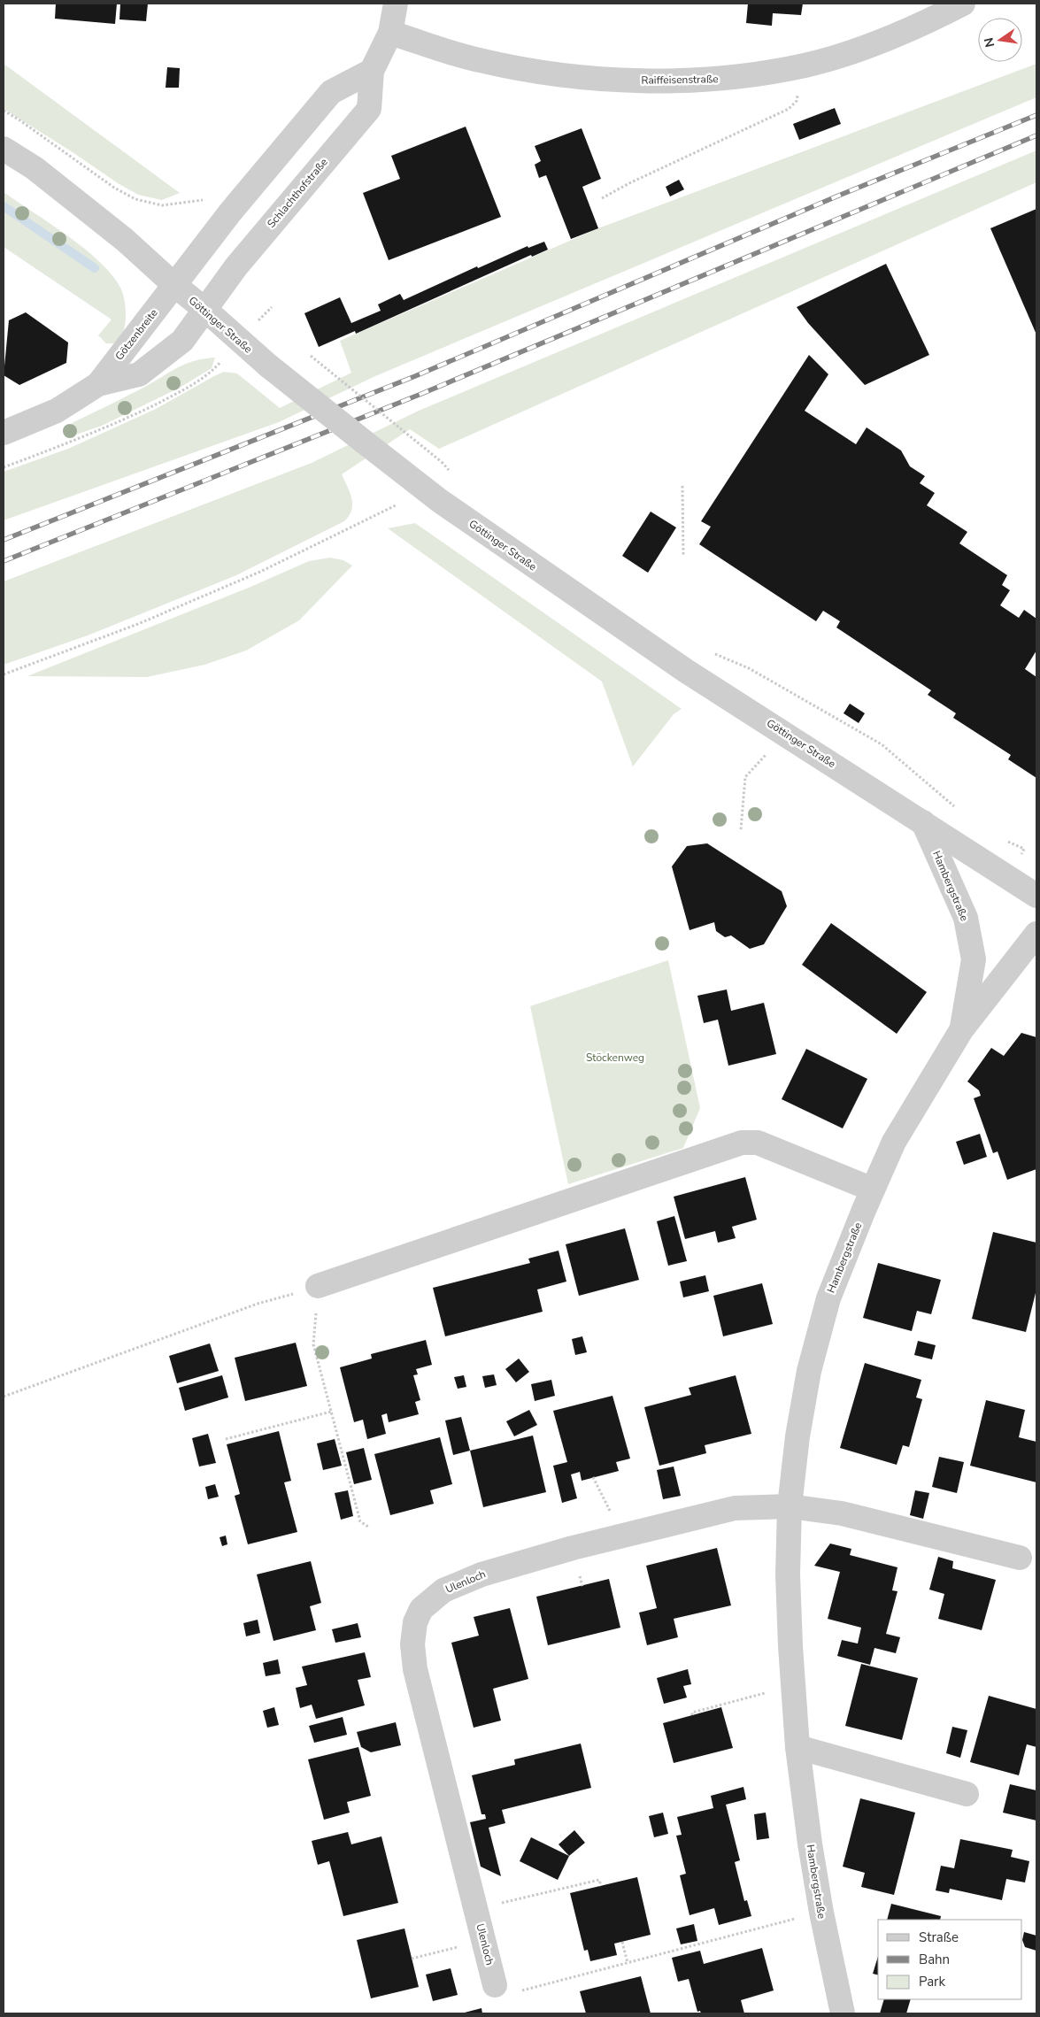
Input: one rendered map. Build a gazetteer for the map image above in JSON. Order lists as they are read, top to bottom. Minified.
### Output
{"streets":{"street":["Raiffeisenstraße","Schlachthofstraße","Göttinger Straße","Götzenbreite","Hambergstraße","Ulenloch"]},"crossings":[["Raiffeisenstraße","Schlachthofstraße"],["Schlachthofstraße","Göttinger Straße"],["Schlachthofstraße","Götzenbreite"],["Göttinger Straße","Götzenbreite"],["Göttinger Straße","Hambergstraße"],["Hambergstraße","Ulenloch"]],"parks":["Stöckenweg"],"legend":["Straße","Bahn","Park"],"north":"left"}
